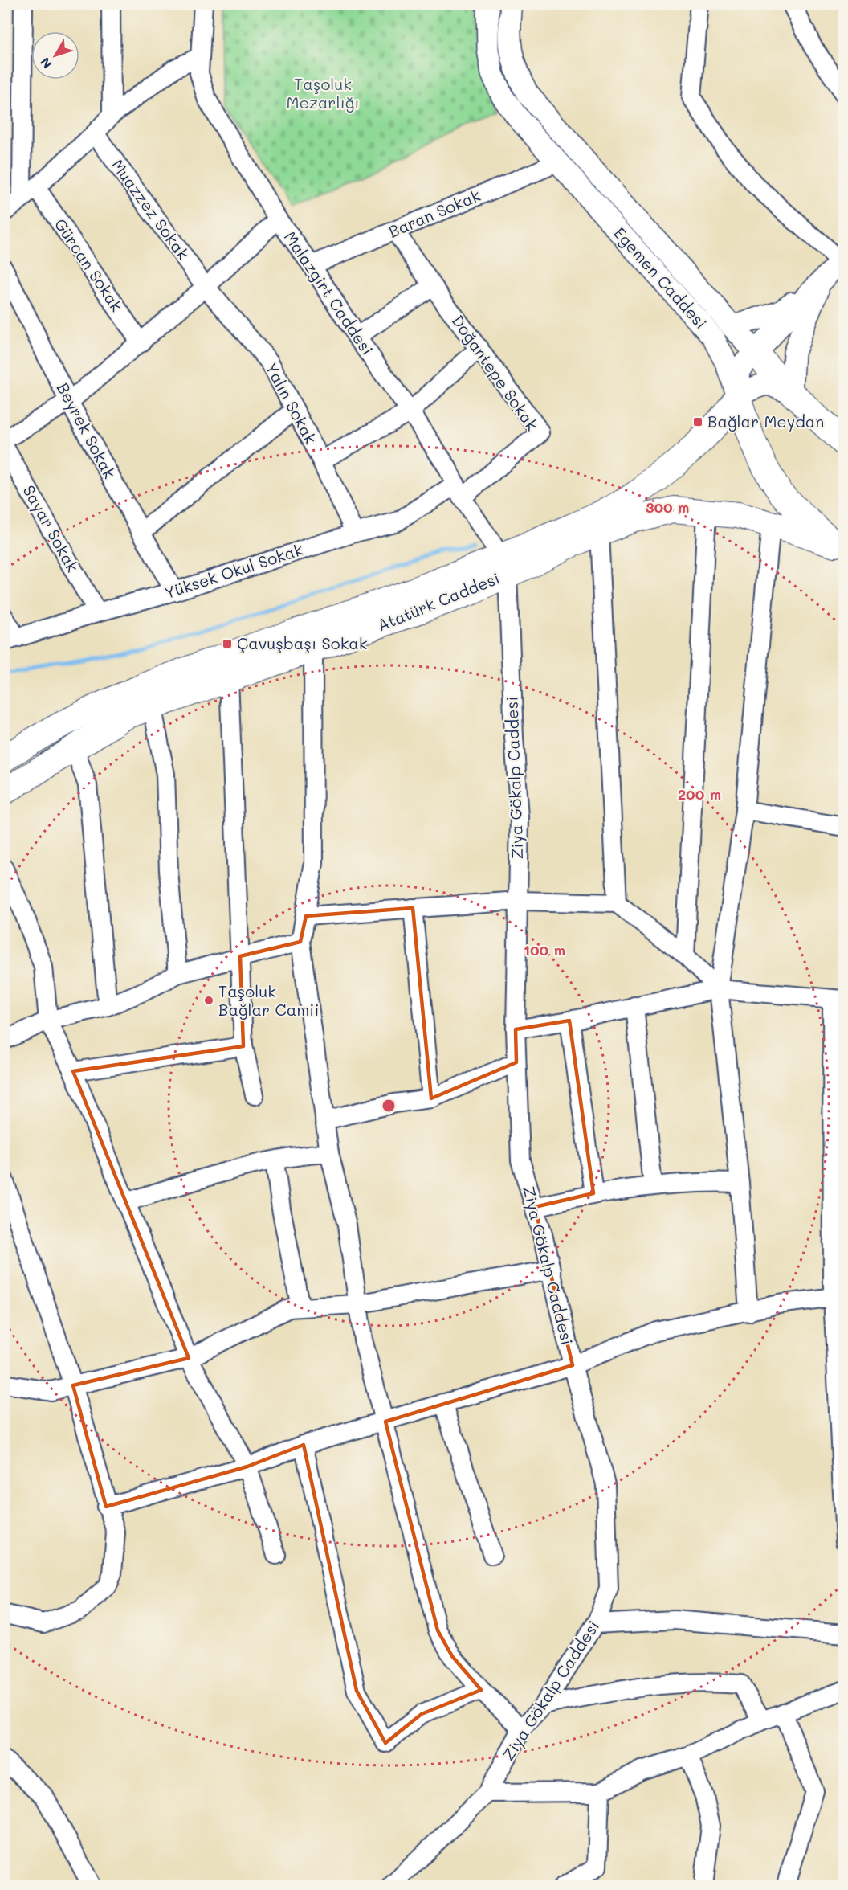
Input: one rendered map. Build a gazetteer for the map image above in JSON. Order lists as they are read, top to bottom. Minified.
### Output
{"streets":{"main road":["Egemen Caddesi","Atatürk Caddesi"],"street":["Muazzez Sokak","Baran Sokak","Gürcan Sokak","Malazgirt Caddesi","Doğantepe Sokak","Yalın Sokak","Beyrek Sokak","Sayar Sokak","Yüksek Okul Sokak","Ziya Gökalp Caddesi"]},"crossings":[["Muazzez Sokak","Yalın Sokak"],["Baran Sokak","Egemen Caddesi"],["Baran Sokak","Malazgirt Caddesi"],["Baran Sokak","Doğantepe Sokak"],["Egemen Caddesi","Atatürk Caddesi"],["Malazgirt Caddesi","Doğantepe Sokak"],["Malazgirt Caddesi","Yüksek Okul Sokak"],["Malazgirt Caddesi","Atatürk Caddesi"],["Malazgirt Caddesi","Ziya Gökalp Caddesi"],["Doğantepe Sokak","Yüksek Okul Sokak"],["Yalın Sokak","Yüksek Okul Sokak"],["Beyrek Sokak","Yüksek Okul Sokak"],["Sayar Sokak","Yüksek Okul Sokak"],["Atatürk Caddesi","Ziya Gökalp Caddesi"]],"parks":["Taşoluk Mezarlığı"],"places":{"transit":["Bağlar Meydan","Çavuşbaşı Sokak"],"other":["Taşoluk Bağlar Camii"]},"north":"bottom left","rings":["300 m","200 m","100 m"]}
